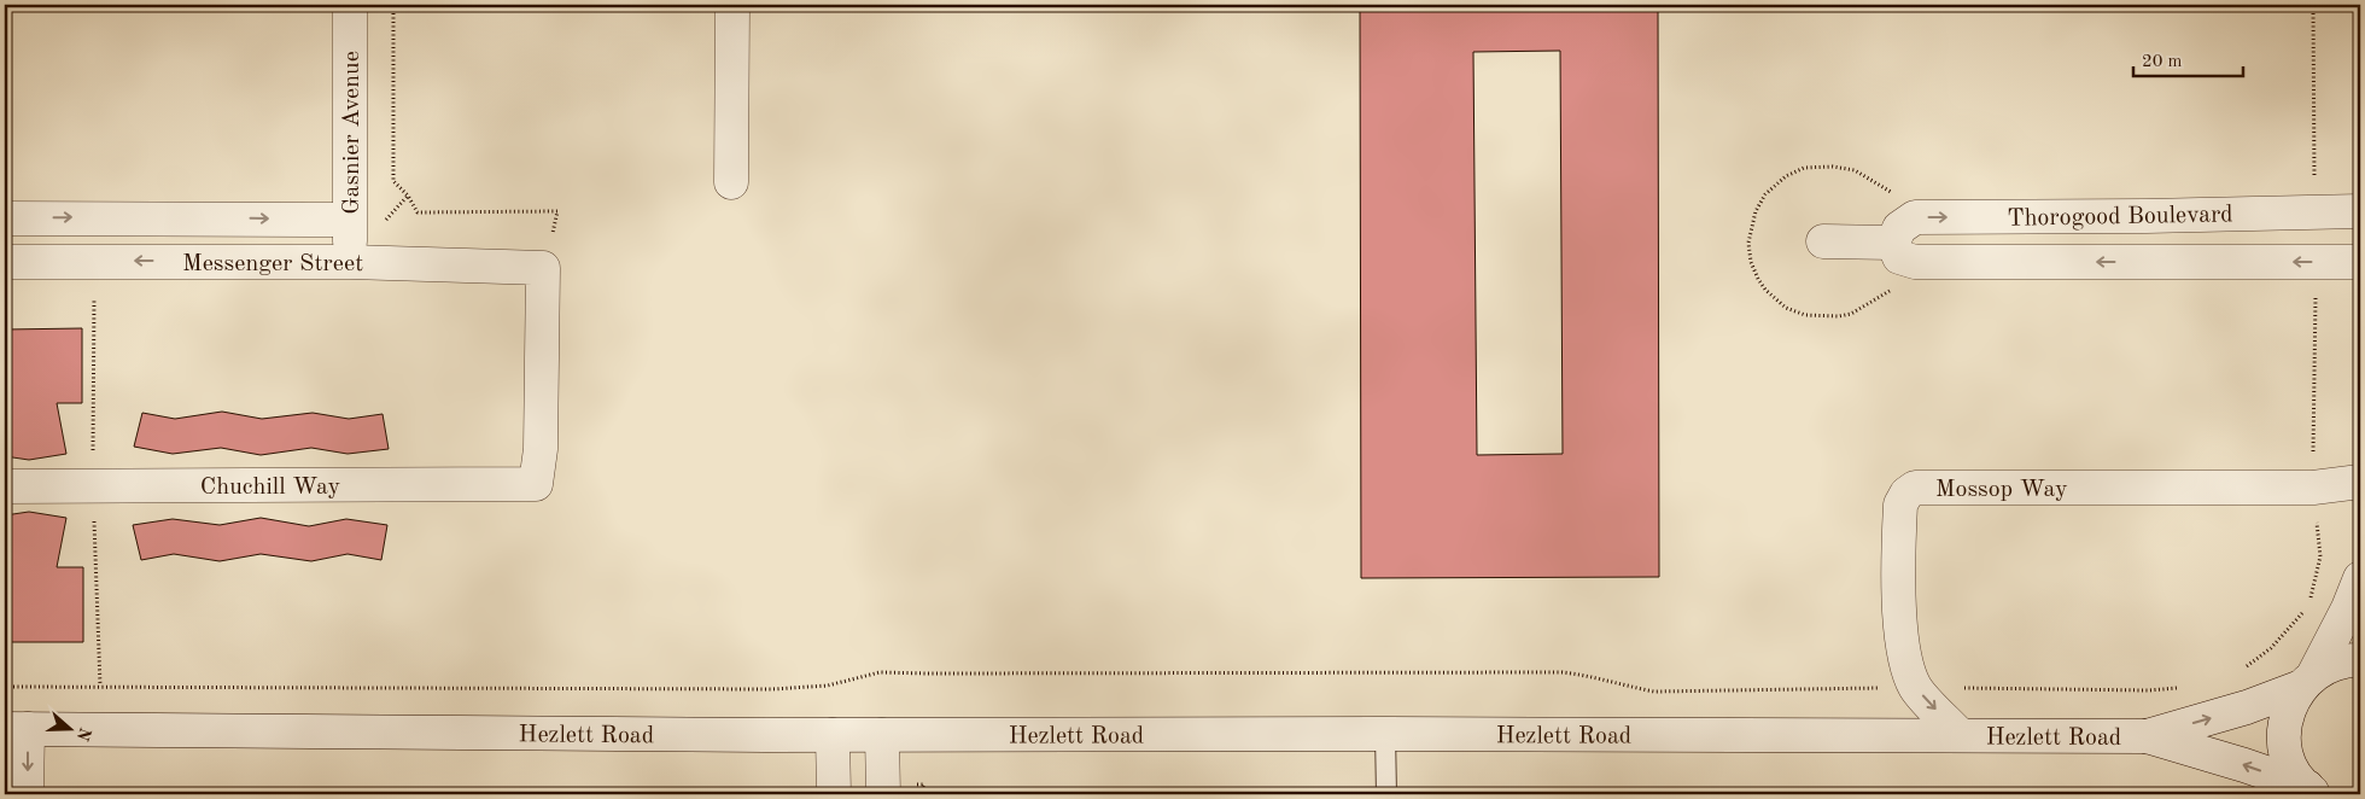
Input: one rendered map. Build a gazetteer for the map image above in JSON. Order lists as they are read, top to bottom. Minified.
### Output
{"streets":{"street":["Gasnier Avenue","Thorogood Boulevard","Messenger Street","Chuchill Way","Mossop Way","Hezlett Road"]},"crossings":[["Gasnier Avenue","Messenger Street"],["Messenger Street","Chuchill Way"]],"scale_bar":"20 m","north":"right"}
